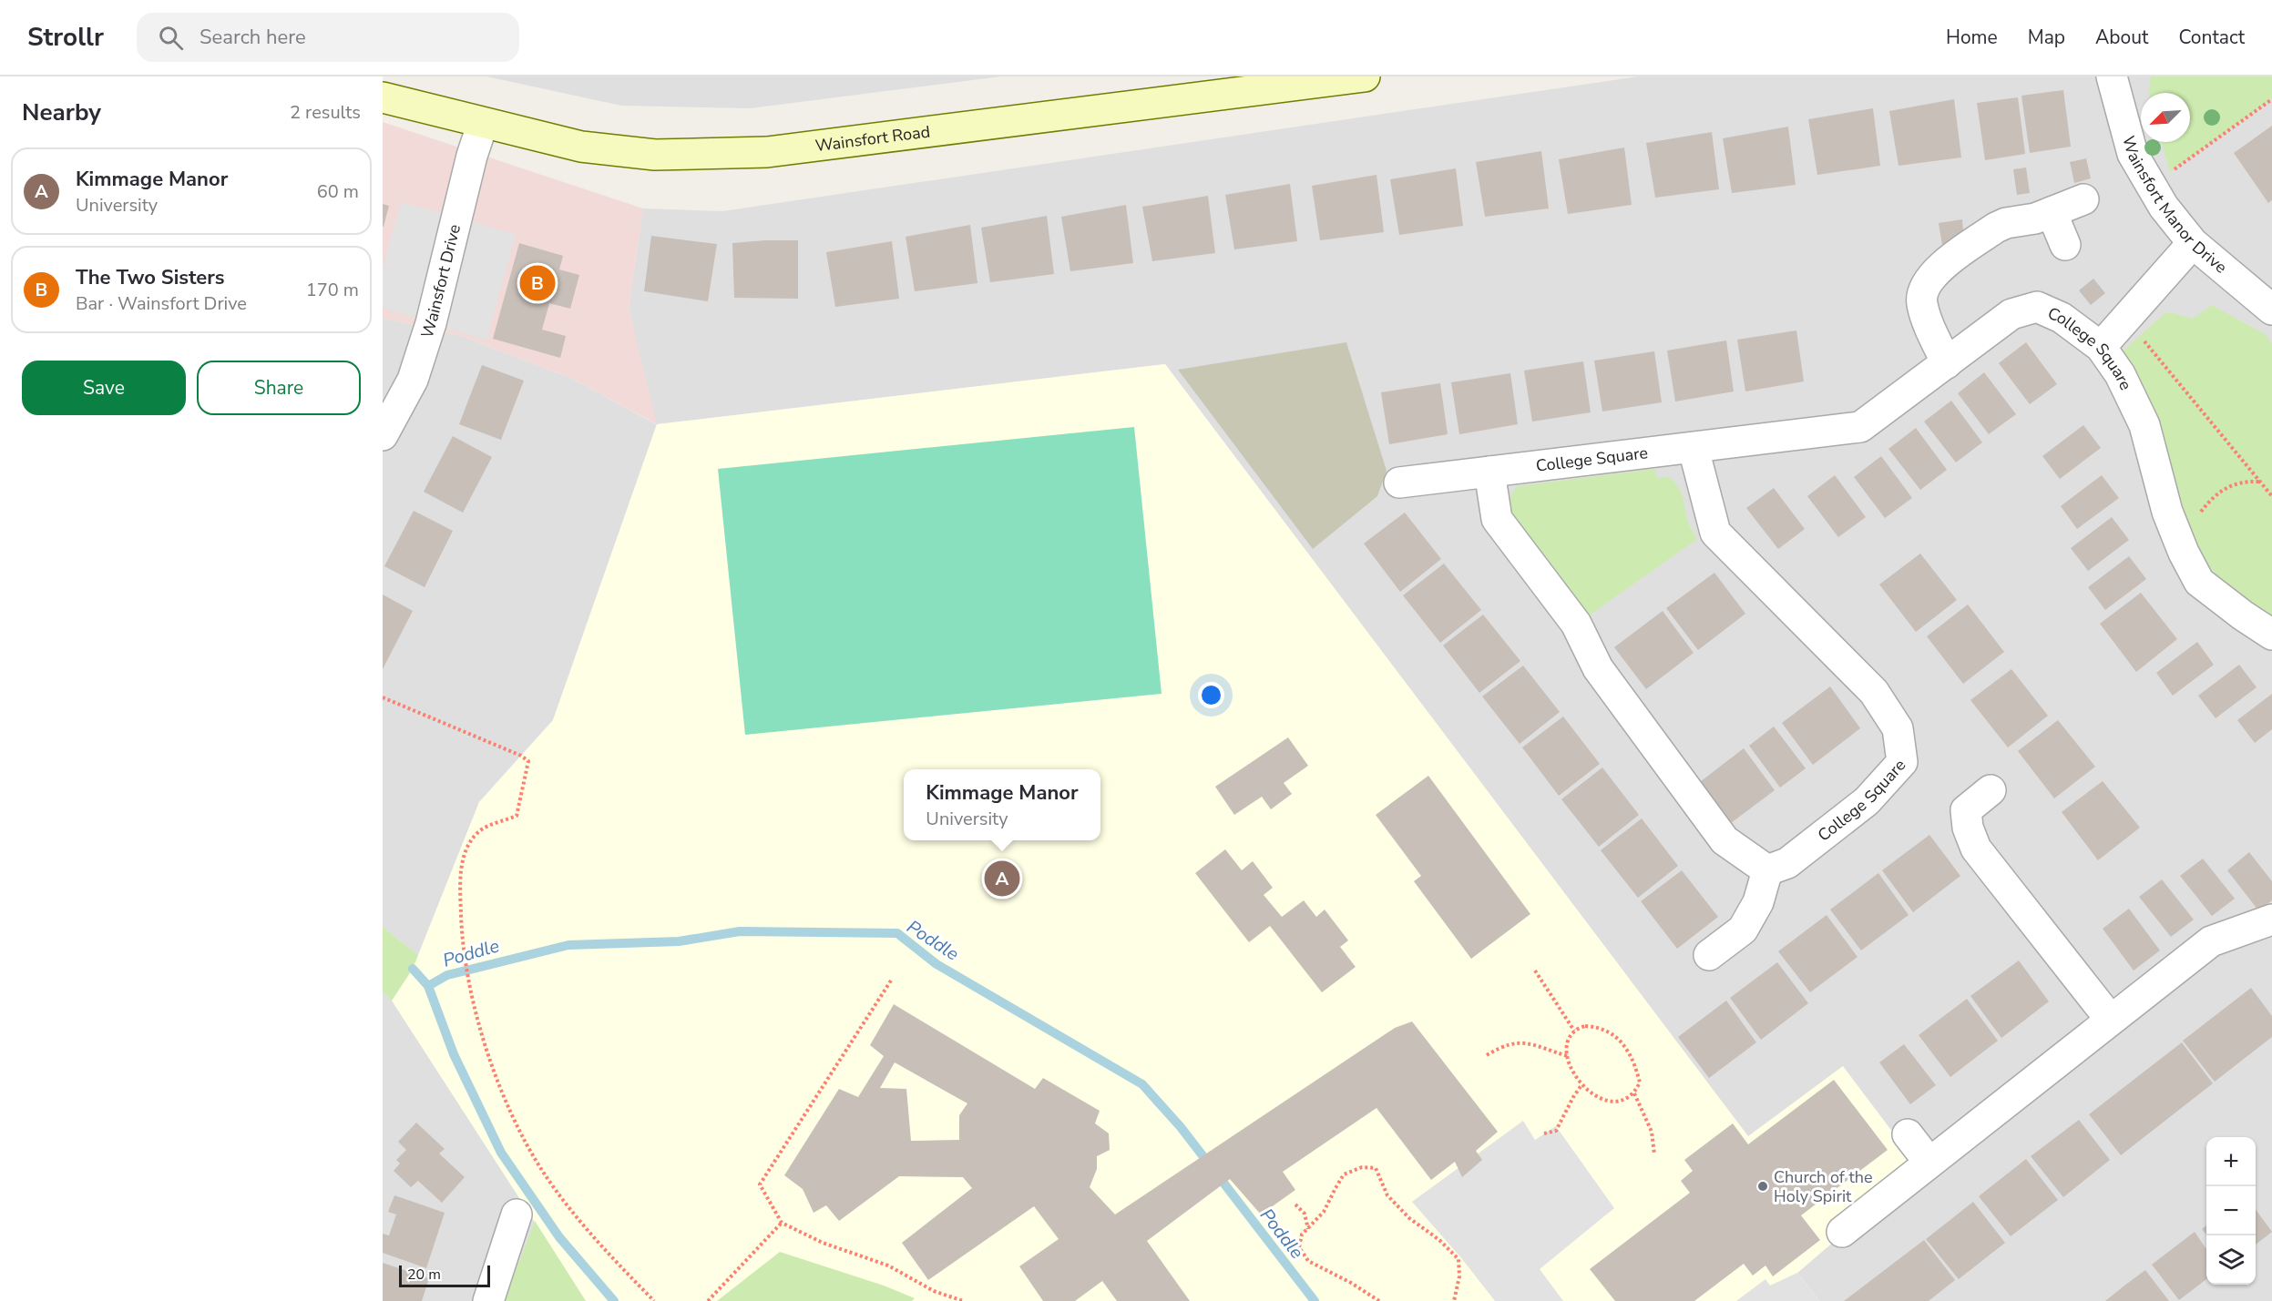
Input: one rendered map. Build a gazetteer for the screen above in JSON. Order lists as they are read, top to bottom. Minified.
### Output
{"streets":{"main road":["Wainsfort Road"],"street":["Wainsfort Manor Drive","Wainsfort Drive","College Square"]},"crossings":[["Wainsfort Road","Wainsfort Drive"]],"water":["Poddle"],"places":["Church of the Holy Spirit"],"scale_bar":"20 m","north":"bottom left","page":{"header":"Strollr","search":"Search here","nav":["Home","Map","About","Contact"],"heading":["Nearby","2 results"],"list":[{"mark":"A","name":"Kimmage Manor","note":"University","value":"60 m"},{"mark":"B","name":"The Two Sisters","note":"Bar · Wainsfort Drive","value":"170 m"}],"pins":["B","A"],"buttons":["Save","Share"],"popup":["Kimmage Manor","University"],"map_buttons":["+","−"],"scale":"20 m"}}
